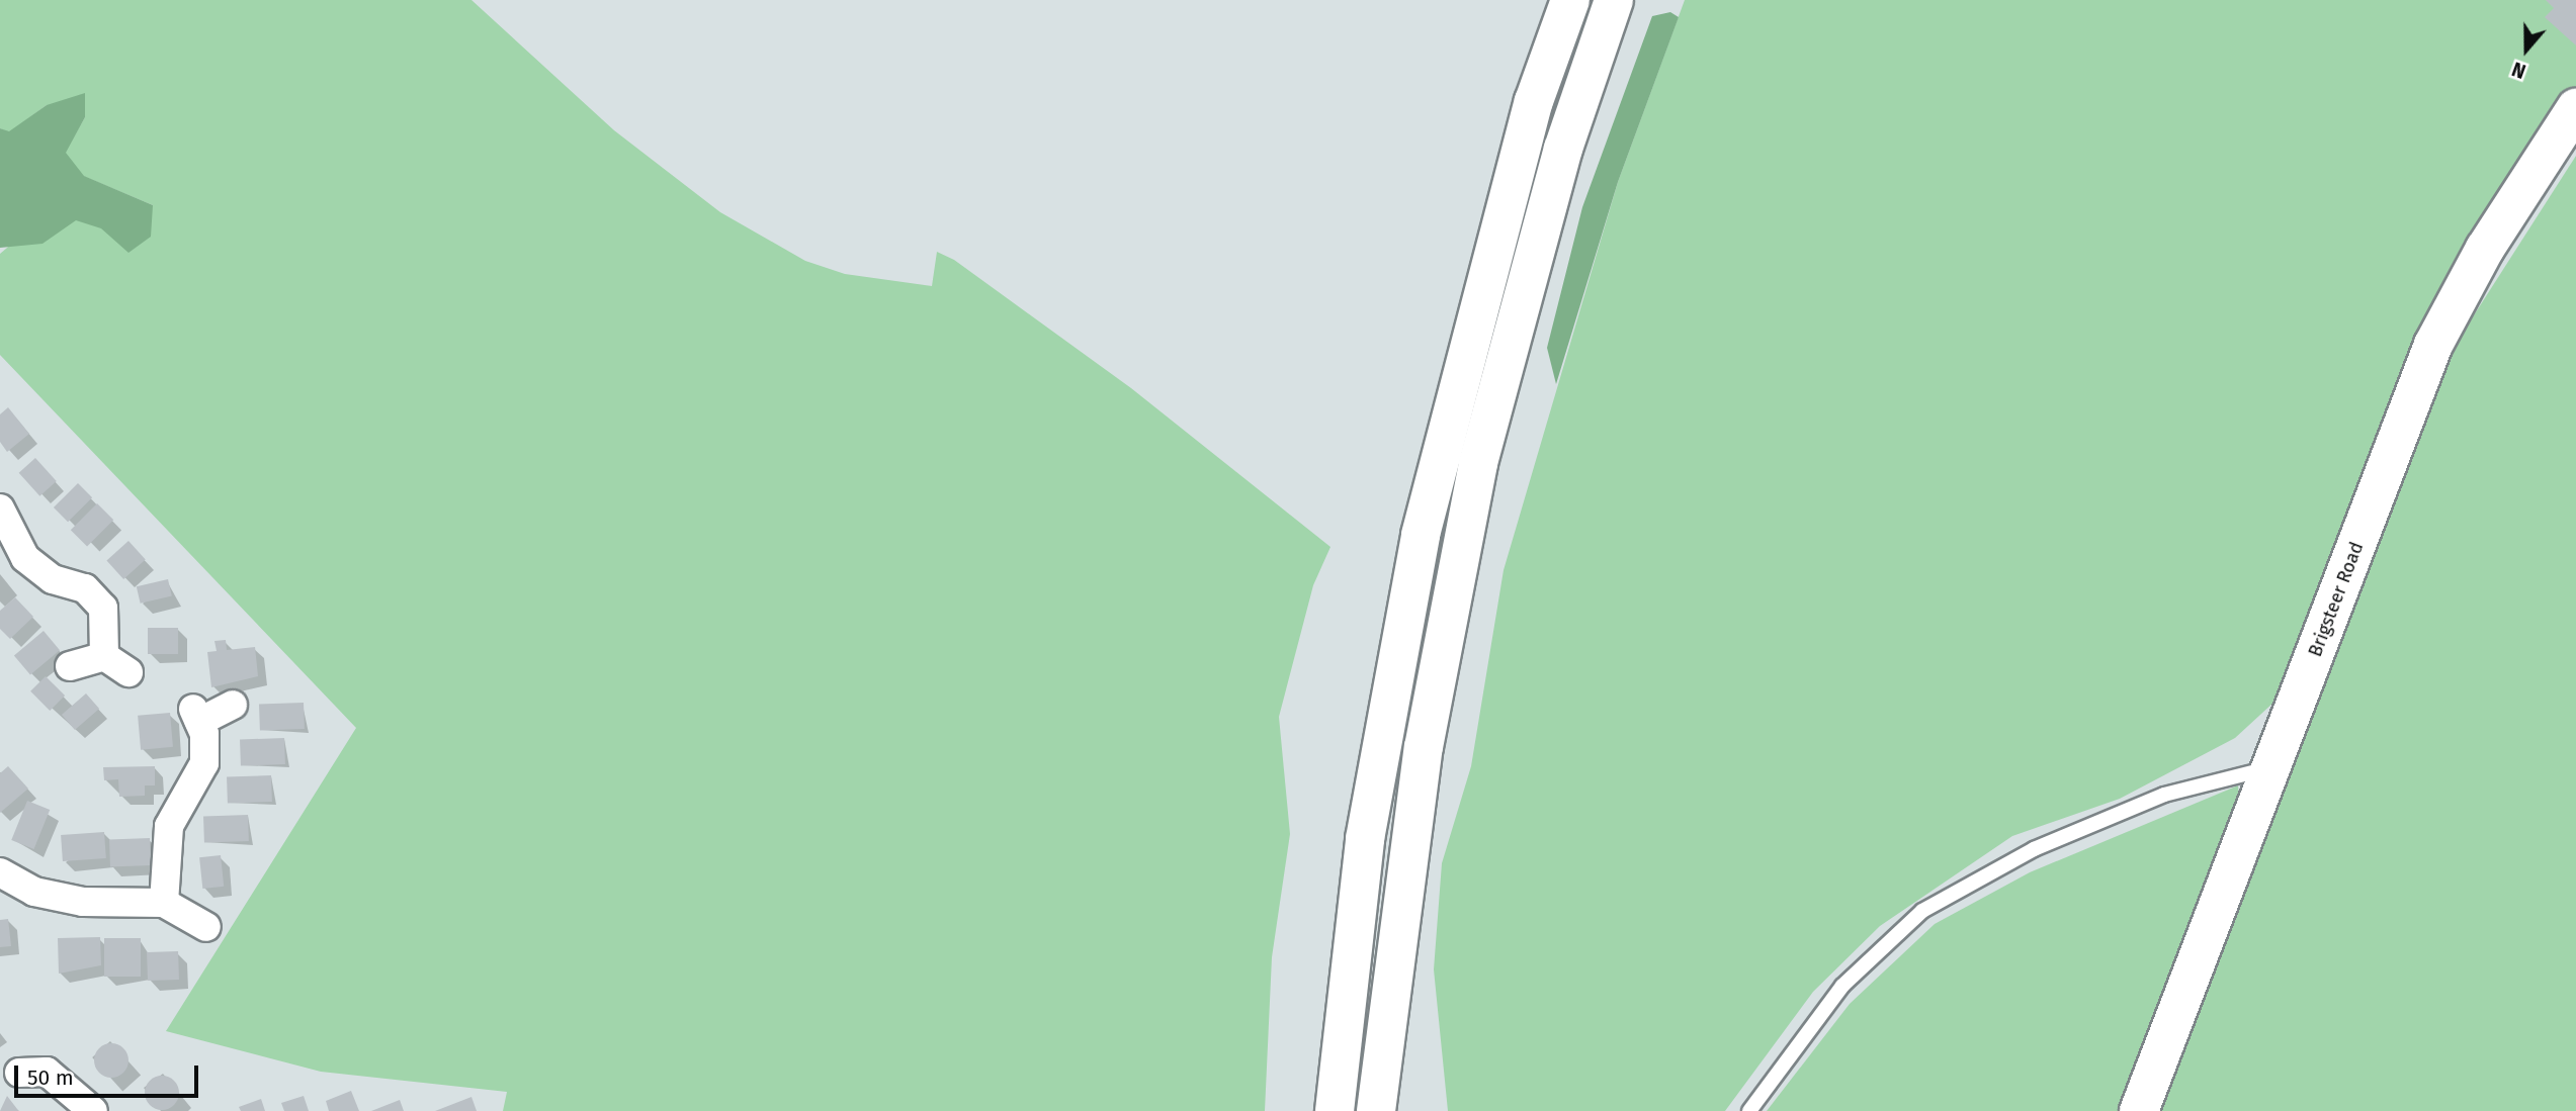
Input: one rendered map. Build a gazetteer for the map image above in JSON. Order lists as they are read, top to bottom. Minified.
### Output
{"streets":{"main road":["Brigsteer Road"]},"scale_bar":"50 m","north":"bottom"}
